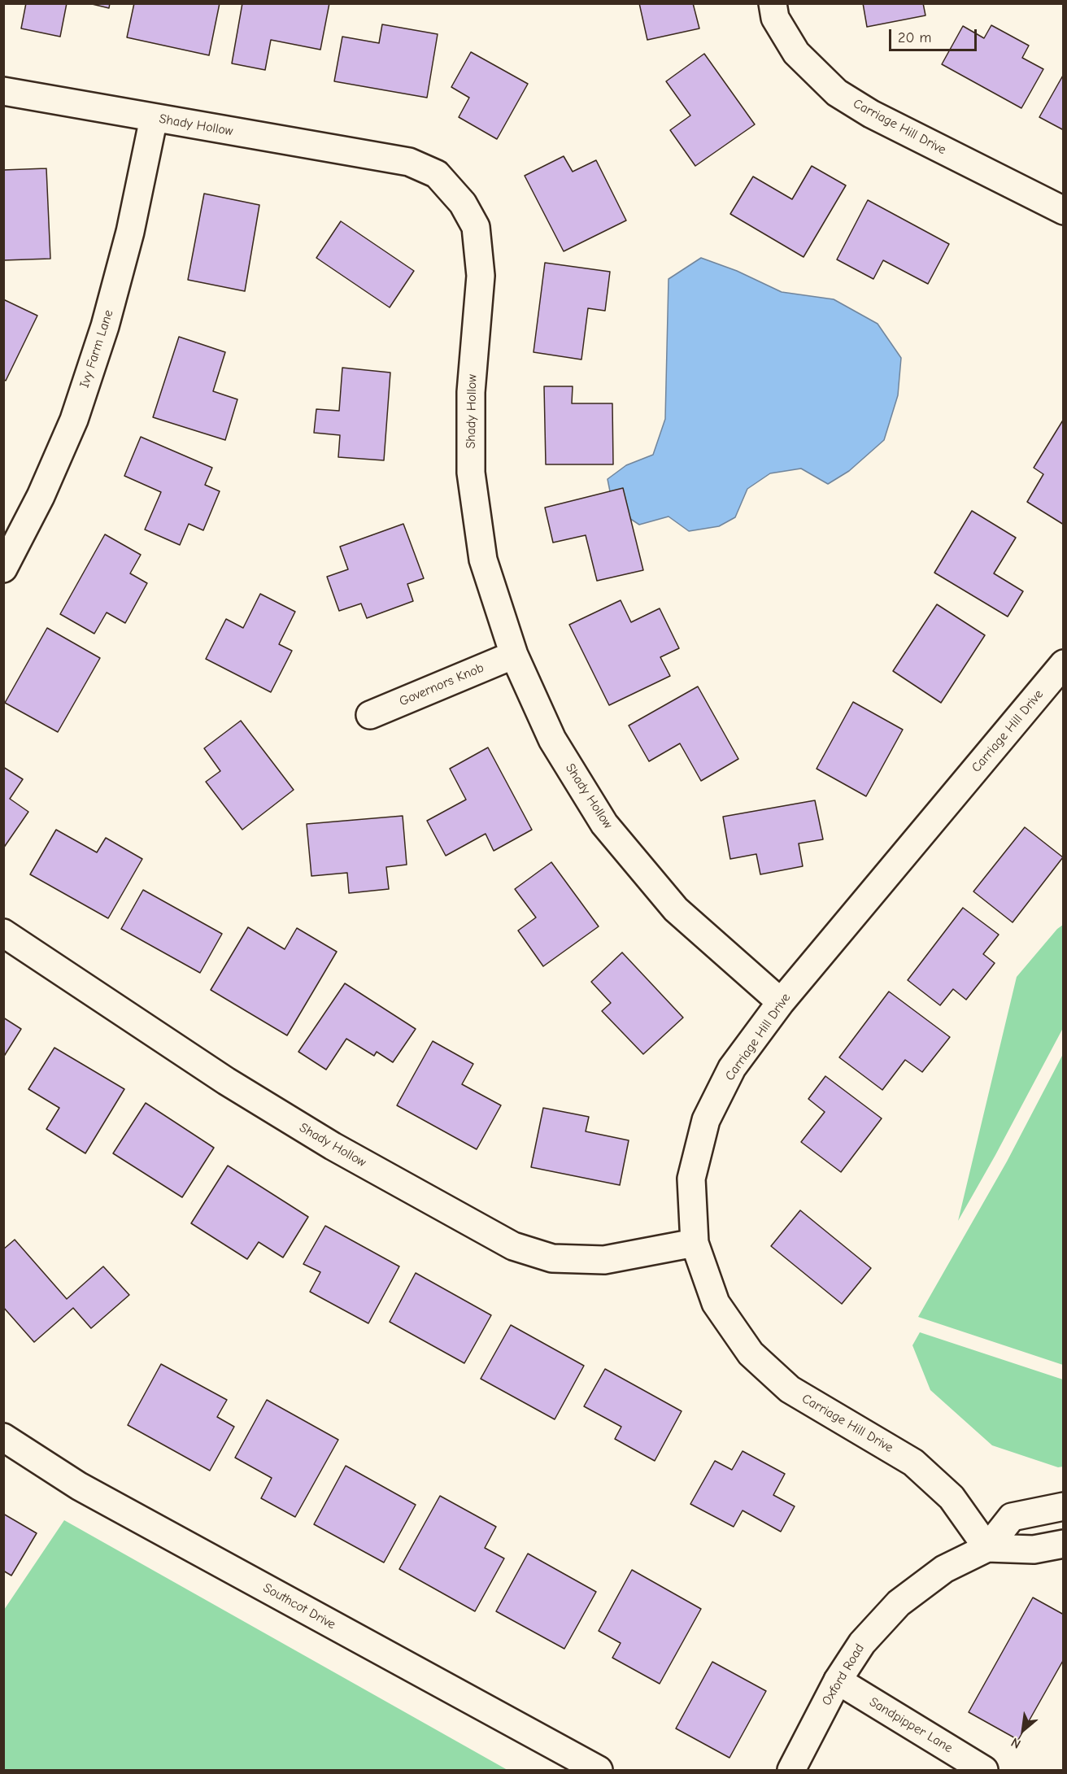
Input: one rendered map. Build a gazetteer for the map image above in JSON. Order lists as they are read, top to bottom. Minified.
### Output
{"streets":{"street":["Shady Hollow","Carriage Hill Drive","Ivy Farm Lane","Governors Knob","Southcot Drive","Oxford Road","Sandpipper Lane"]},"crossings":[["Shady Hollow","Carriage Hill Drive"],["Shady Hollow","Ivy Farm Lane"],["Shady Hollow","Governors Knob"],["Carriage Hill Drive","Oxford Road"],["Oxford Road","Sandpipper Lane"]],"scale_bar":"20 m","north":"bottom left"}
